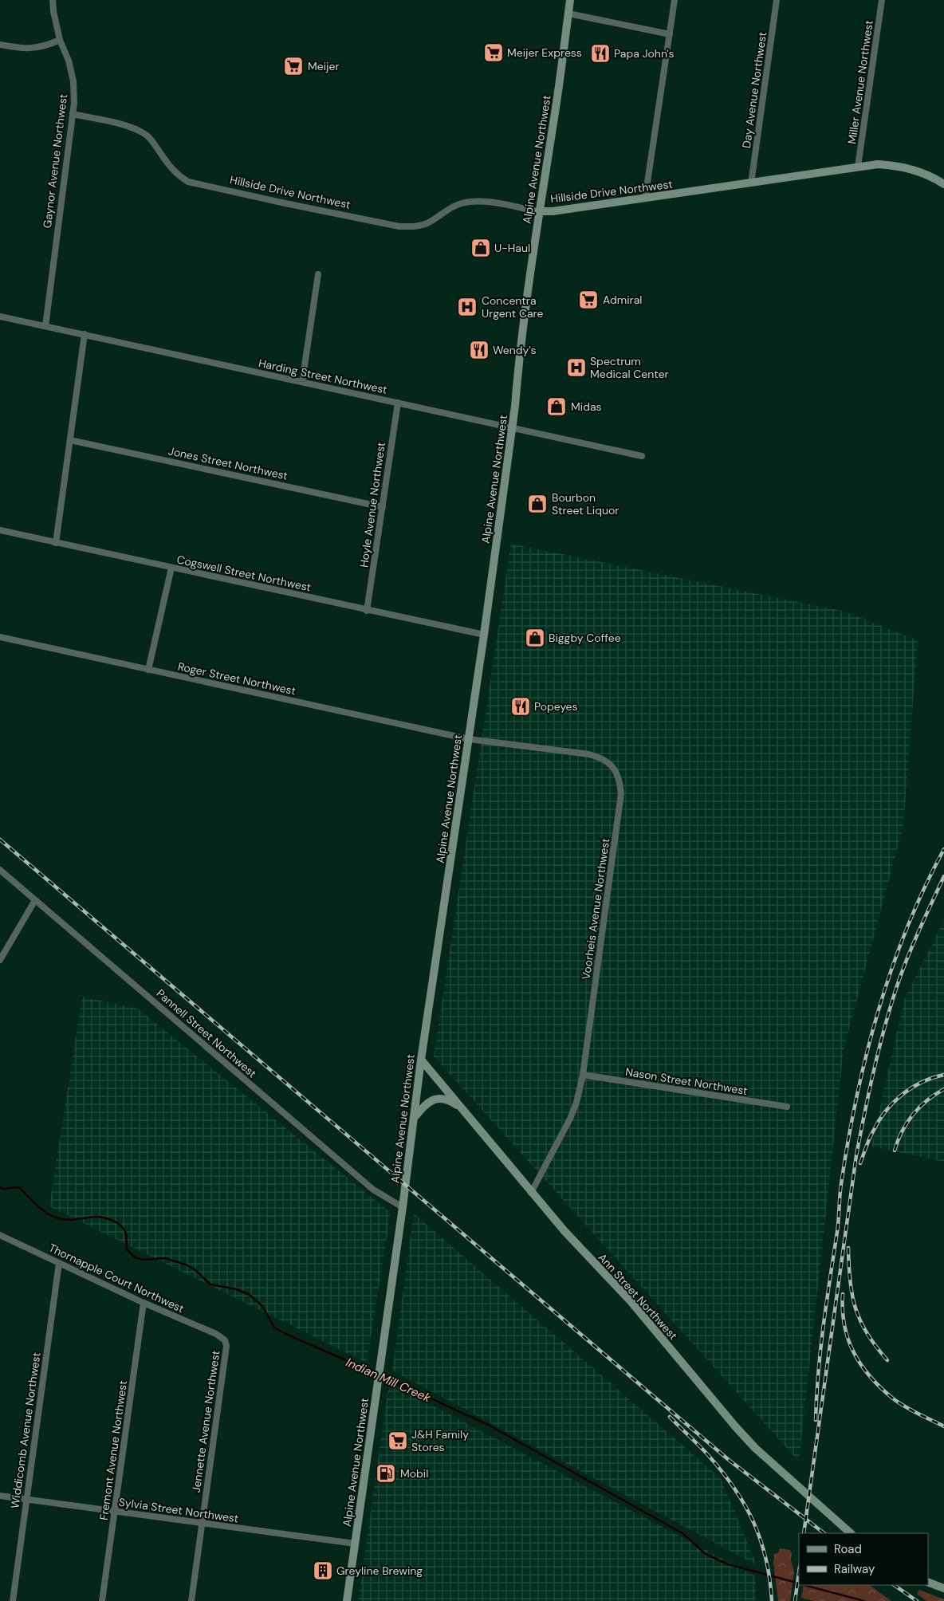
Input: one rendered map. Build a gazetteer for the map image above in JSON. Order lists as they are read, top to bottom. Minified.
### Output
{"streets":{"main road":["Alpine Avenue Northwest","Hillside Drive Northwest","Ann Street Northwest"],"street":["Miller Avenue Northwest","Day Avenue Northwest","Gaynor Avenue Northwest","Harding Street Northwest","Jones Street Northwest","Hoyle Avenue Northwest","Cogswell Street Northwest","Roger Street Northwest","Voorheis Avenue Northwest","Pannell Street Northwest","Nason Street Northwest","Thornapple Court Northwest","Jennette Avenue Northwest","Widdicomb Avenue Northwest","Fremont Avenue Northwest","Sylvia Street Northwest"]},"crossings":[["Miller Avenue Northwest","Hillside Drive Northwest"],["Day Avenue Northwest","Hillside Drive Northwest"],["Alpine Avenue Northwest","Hillside Drive Northwest"],["Alpine Avenue Northwest","Harding Street Northwest"],["Alpine Avenue Northwest","Cogswell Street Northwest"],["Alpine Avenue Northwest","Roger Street Northwest"],["Alpine Avenue Northwest","Voorheis Avenue Northwest"],["Alpine Avenue Northwest","Pannell Street Northwest"],["Alpine Avenue Northwest","Ann Street Northwest"],["Alpine Avenue Northwest","Sylvia Street Northwest"],["Gaynor Avenue Northwest","Hillside Drive Northwest"],["Gaynor Avenue Northwest","Harding Street Northwest"],["Harding Street Northwest","Hoyle Avenue Northwest"],["Jones Street Northwest","Hoyle Avenue Northwest"],["Hoyle Avenue Northwest","Cogswell Street Northwest"],["Roger Street Northwest","Voorheis Avenue Northwest"],["Voorheis Avenue Northwest","Nason Street Northwest"],["Voorheis Avenue Northwest","Ann Street Northwest"],["Thornapple Court Northwest","Jennette Avenue Northwest"],["Thornapple Court Northwest","Widdicomb Avenue Northwest"],["Thornapple Court Northwest","Fremont Avenue Northwest"],["Jennette Avenue Northwest","Sylvia Street Northwest"],["Widdicomb Avenue Northwest","Sylvia Street Northwest"],["Fremont Avenue Northwest","Sylvia Street Northwest"]],"water":["Indian Mill Creek"],"places":{"supermarket":["Meijer Express","Meijer","Admiral","J&H Family Stores"],"restaurant":["Papa John's","Wendy's","Popeyes"],"shop":["U-Haul","Midas","Bourbon Street Liquor","Biggby Coffee"],"hospital":["Concentra Urgent Care","Spectrum Medical Center"],"fuel station":["Mobil"],"building":["Greyline Brewing"]},"legend":["Road","Railway"]}
